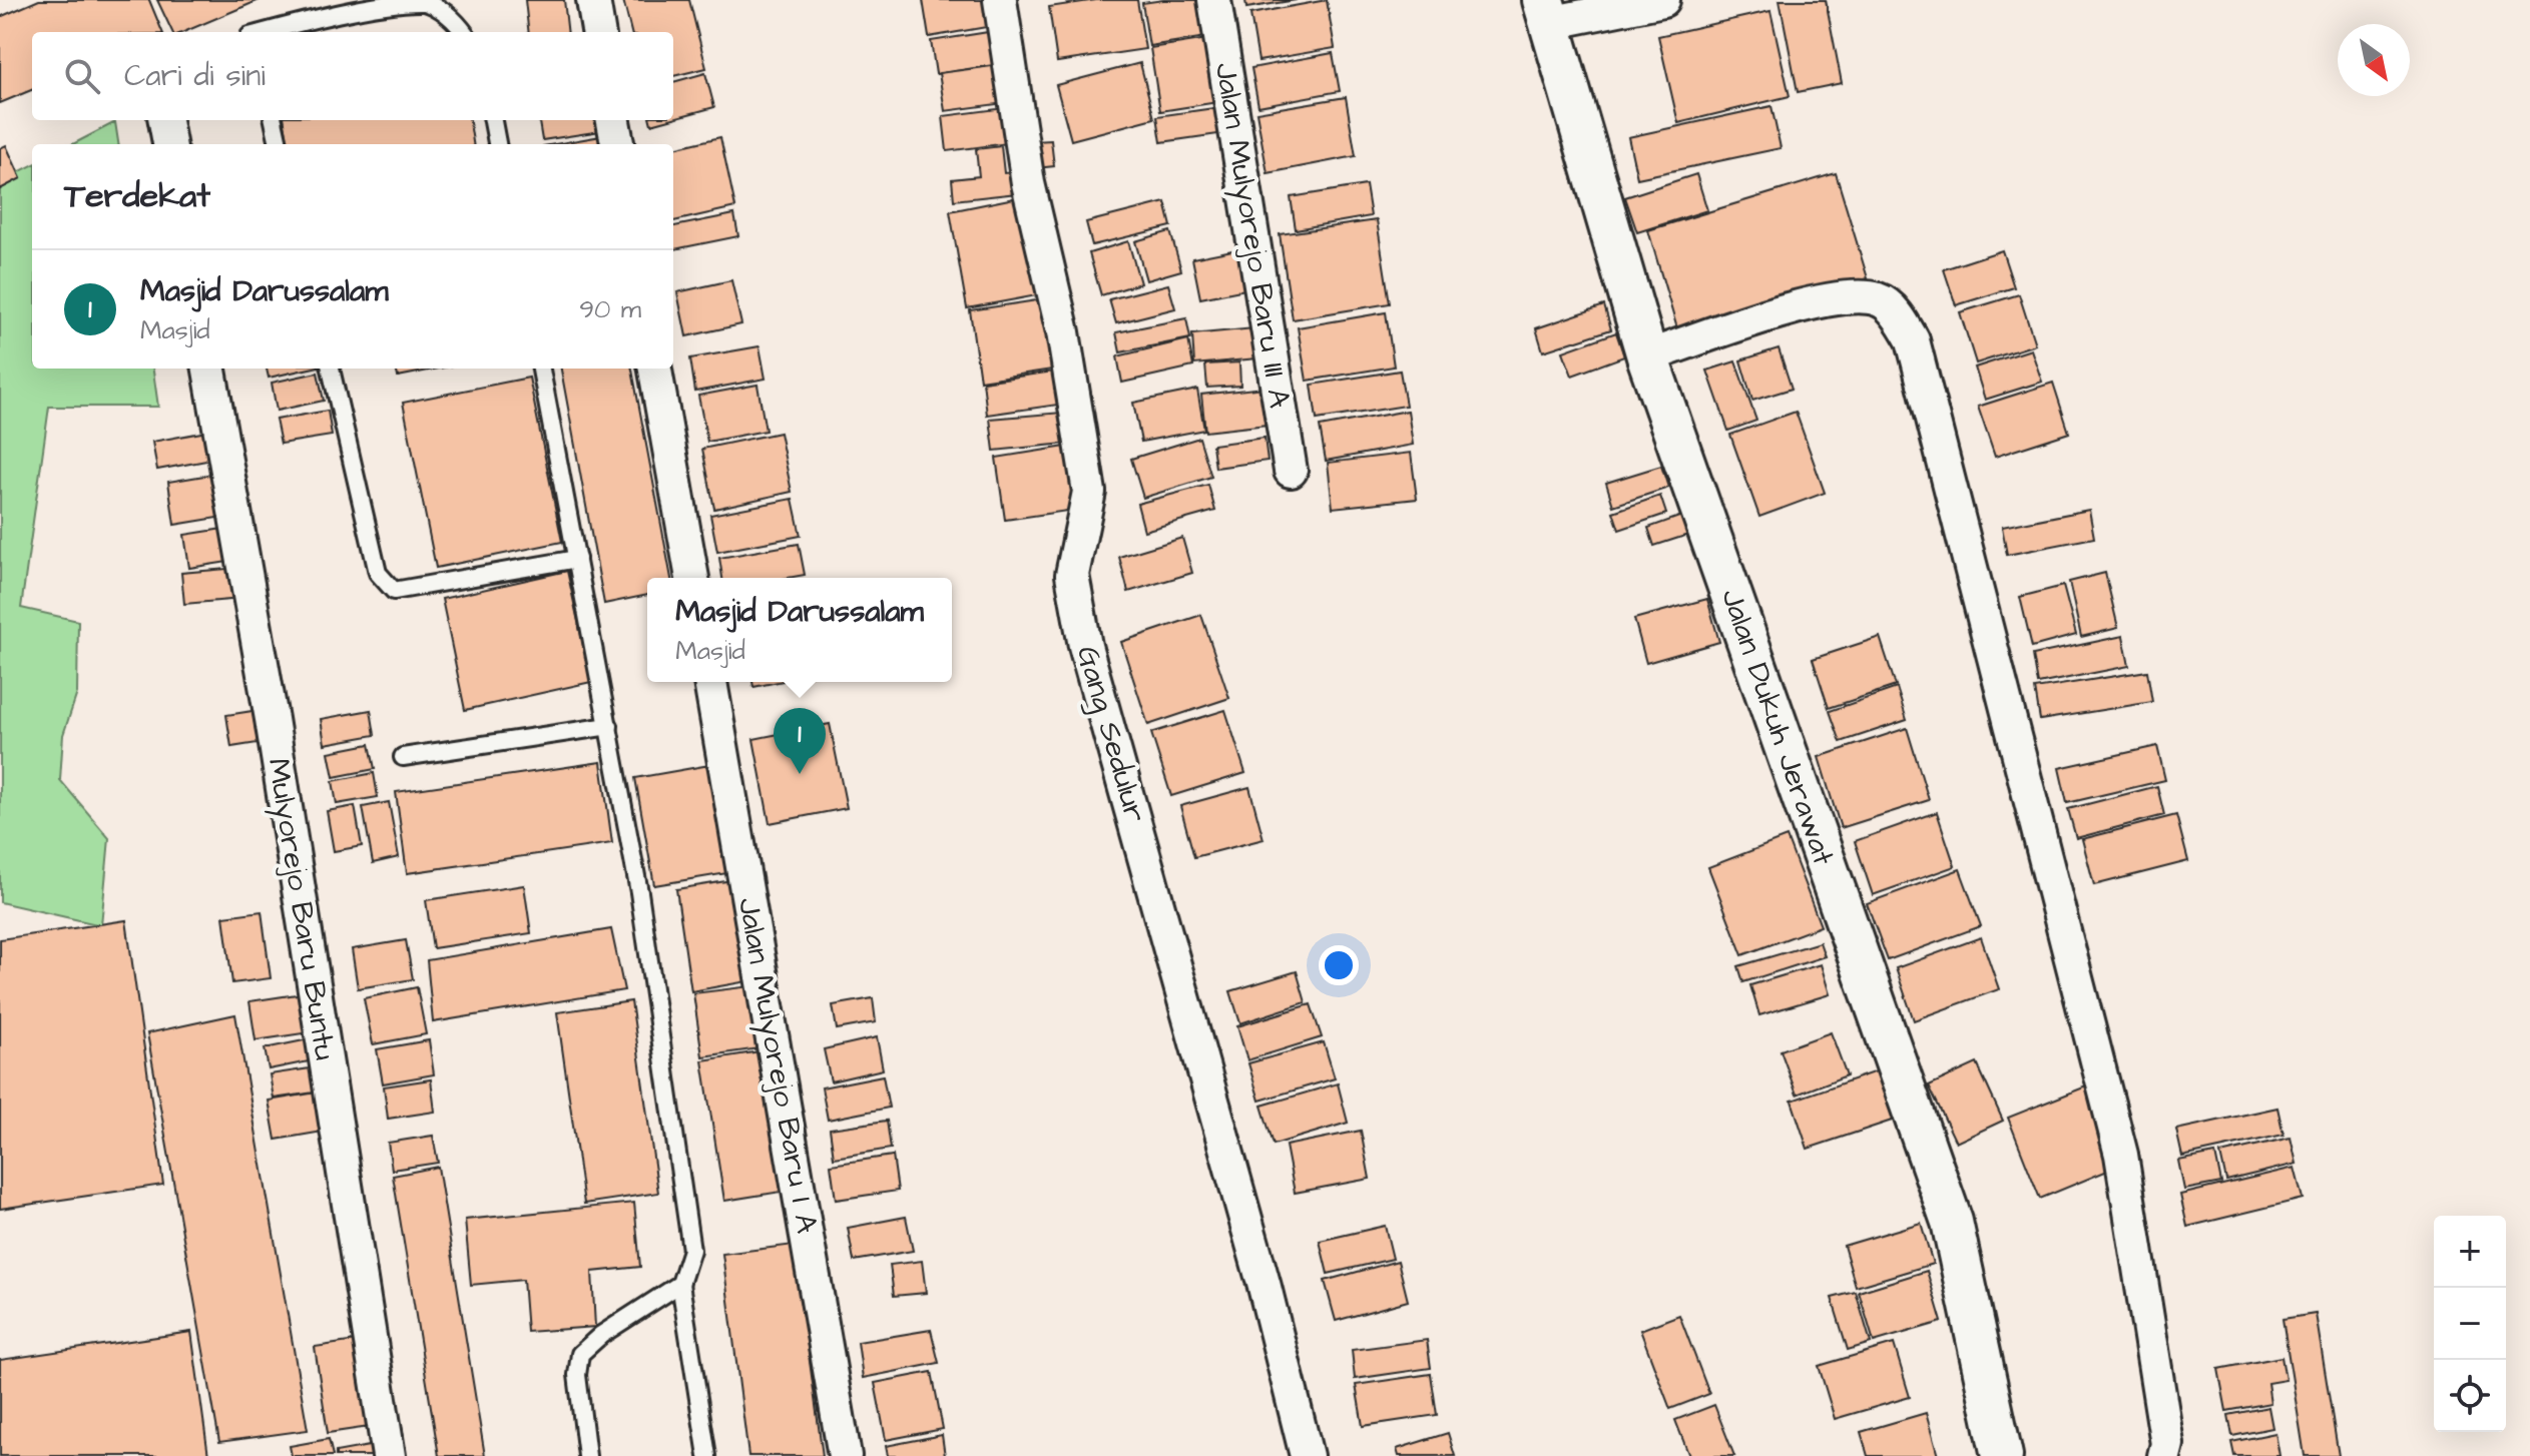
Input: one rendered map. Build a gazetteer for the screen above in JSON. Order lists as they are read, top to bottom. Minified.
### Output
{"streets":{"street":["Jalan Mulyorejo Baru III A","Jalan Dukuh Jerawat","Gang Sedulur","Mulyorejo Baru Buntu","Jalan Mulyorejo Baru I A"]},"north":"bottom right","page":{"search":"Cari di sini","heading":"Terdekat","list":[{"mark":"1","name":"Masjid Darussalam","note":"Masjid","value":"90 m"}],"popup":["Masjid Darussalam","Masjid"],"pins":"1","map_buttons":["+","−"]}}
